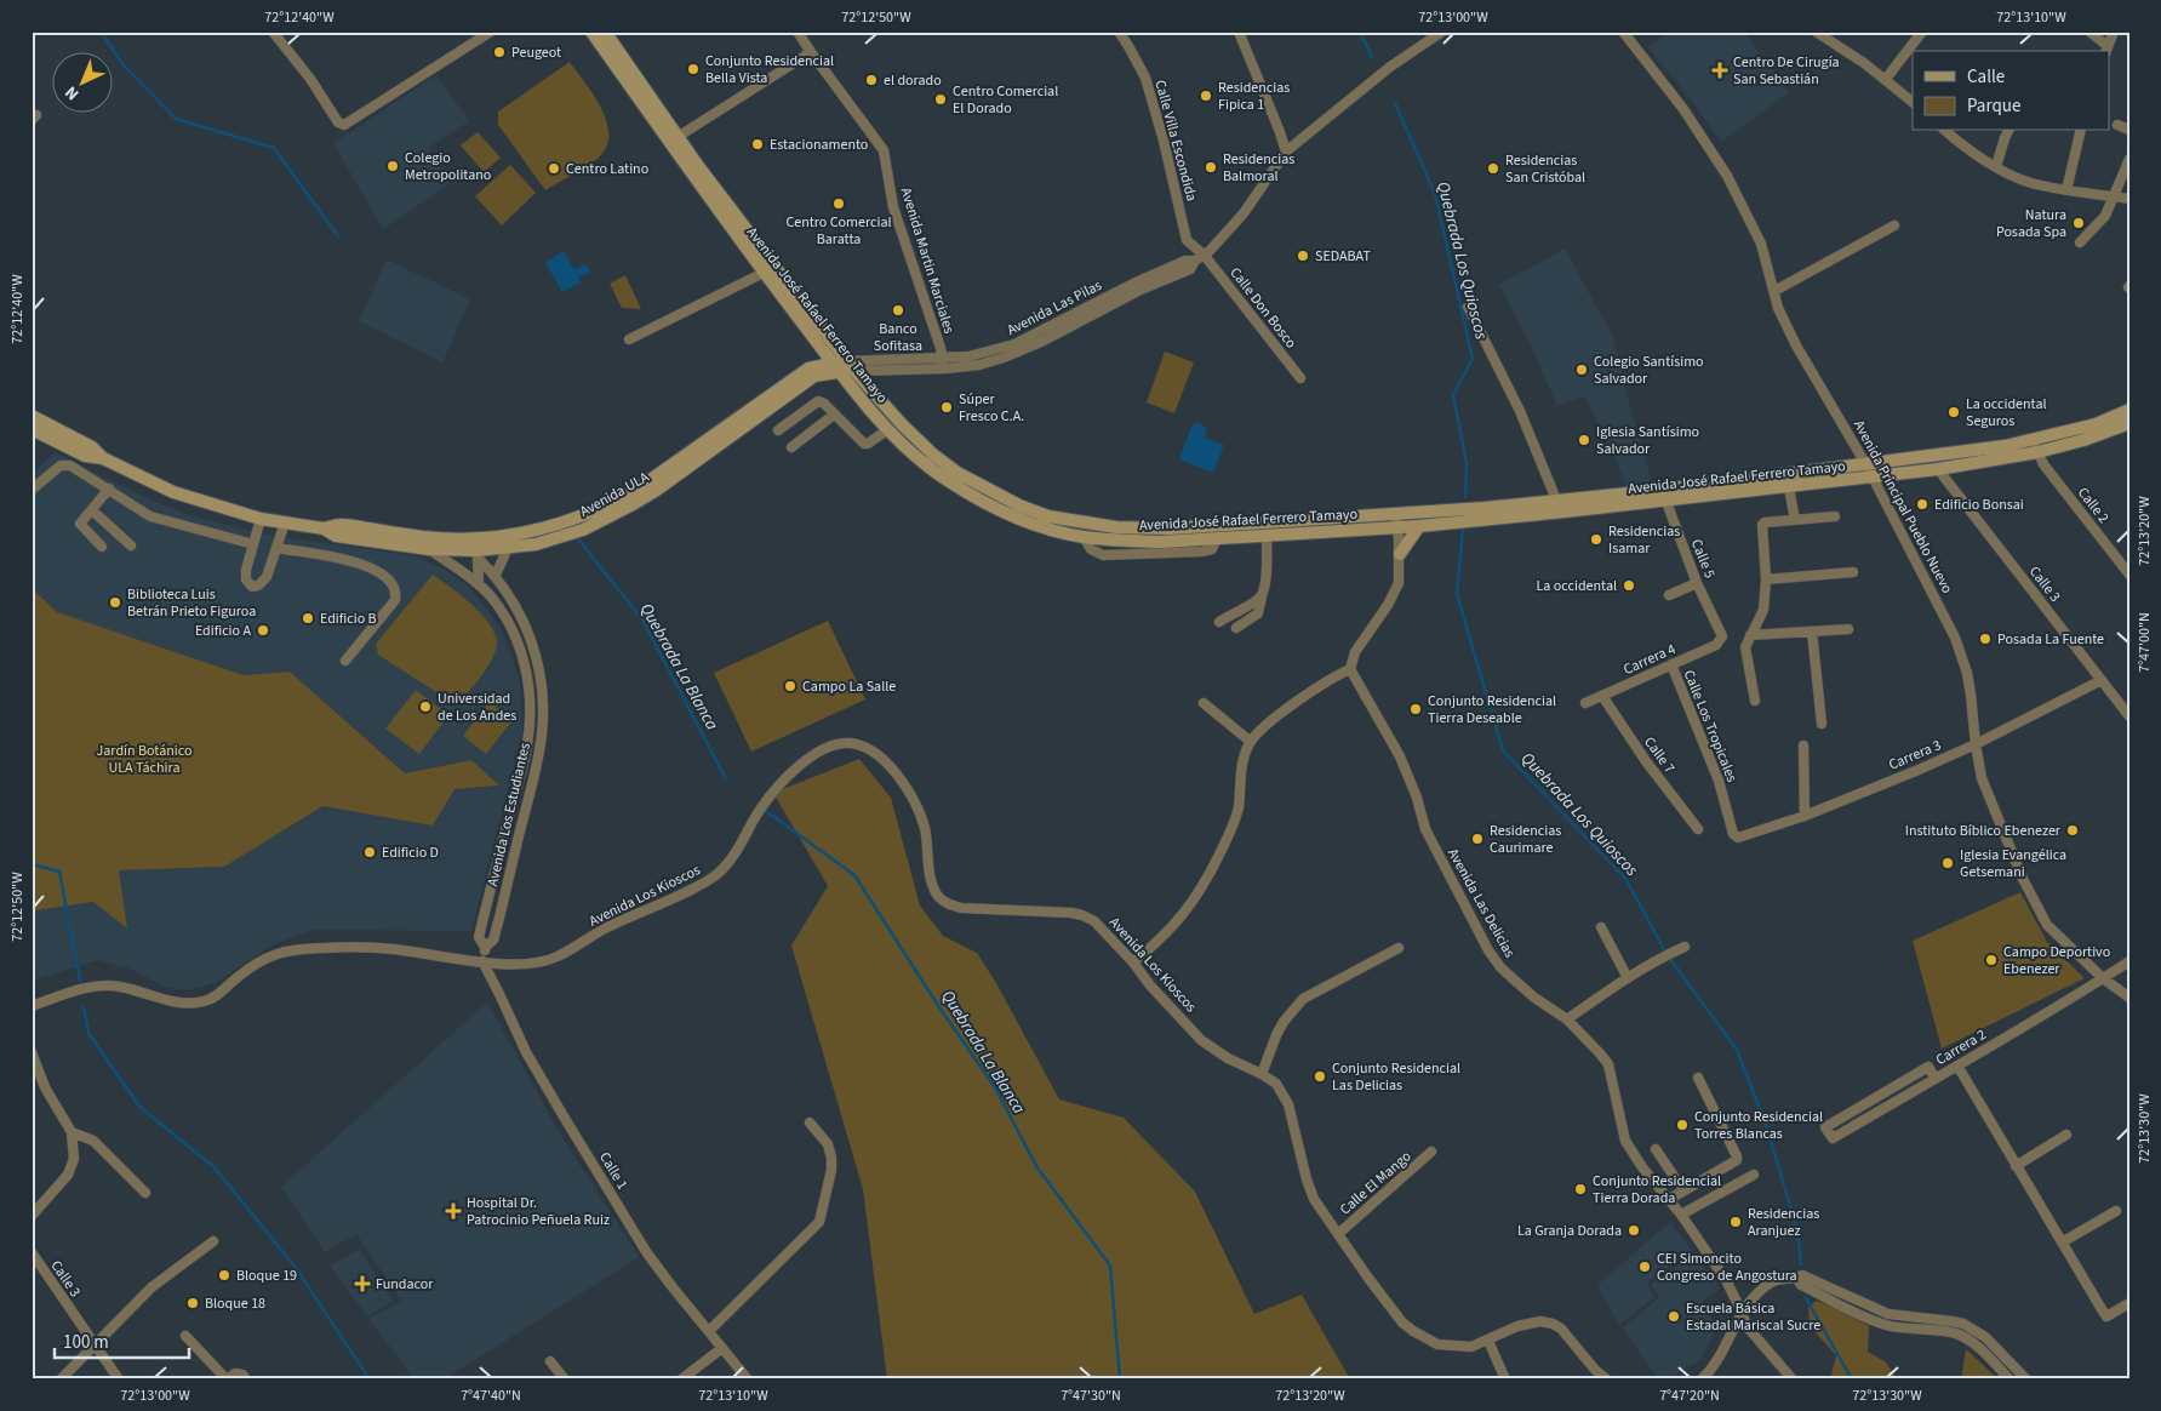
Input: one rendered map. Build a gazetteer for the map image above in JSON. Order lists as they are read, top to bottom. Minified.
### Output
{"streets":{"street":["Calle Villa Escondida","Avenida Martin Marciales","Avenida Las Pilas","Calle Don Bosco","Avenida José Rafael Ferrero Tamayo","Avenida ULA","Calle 2","Avenida Principal Pueblo Nuevo","Calle 5","Calle 3","Carrera 4","Calle Los Tropicales","Calle 7","Carrera 3","Avenida Los Estudiantes","Avenida Los Kioscos","Avenida Las Delicias","Carrera 2","Calle 1","Calle El Mango"]},"crossings":[["Calle Villa Escondida","Avenida Las Pilas"],["Calle Villa Escondida","Calle Don Bosco"],["Avenida Martin Marciales","Avenida Las Pilas"],["Avenida Las Pilas","Calle Don Bosco"],["Avenida Las Pilas","Avenida José Rafael Ferrero Tamayo"],["Avenida Las Pilas","Avenida ULA"],["Avenida José Rafael Ferrero Tamayo","Avenida ULA"],["Avenida José Rafael Ferrero Tamayo","Calle 2"],["Avenida José Rafael Ferrero Tamayo","Avenida Principal Pueblo Nuevo"],["Avenida José Rafael Ferrero Tamayo","Calle 5"],["Avenida José Rafael Ferrero Tamayo","Calle 3"],["Avenida ULA","Avenida Los Estudiantes"],["Avenida Principal Pueblo Nuevo","Carrera 3"],["Avenida Principal Pueblo Nuevo","Carrera 2"],["Calle 5","Carrera 4"],["Calle 3","Carrera 3"],["Carrera 4","Calle Los Tropicales"],["Carrera 4","Calle 7"],["Calle Los Tropicales","Carrera 3"],["Avenida Los Estudiantes","Avenida Los Kioscos"],["Avenida Los Estudiantes","Calle 1"],["Avenida Los Kioscos","Calle 1"],["Avenida Los Kioscos","Calle El Mango"]],"water":["Quebrada Los Quioscos","Quebrada La Blanca"],"parks":["Jardín Botánico ULA Táchira"],"places":{"other":["Peugeot","Conjunto Residencial Bella Vista","el dorado","Residencias Fipica 1","Centro Comercial El Dorado","Estacionamento","Colegio Metropolitano","Residencias Balmoral","Centro Latino","Residencias San Cristóbal","Centro Comercial Baratta","Natura Posada Spa","SEDABAT","Banco Sofitasa","Colegio Santísimo Salvador","Súper Fresco C.A.","La occidental Seguros","Iglesia Santísimo Salvador","Edificio Bonsai","Residencias Isamar","La occidental","Biblioteca Luis Betrán Prieto Figuroa","Edificio B","Edificio A","Posada La Fuente","Campo La Salle","Universidad de Los Andes","Conjunto Residencial Tierra Deseable","Instituto Bíblico Ebenezer","Residencias Caurimare","Edificio D","Iglesia Evangélica Getsemani","Campo Deportivo Ebenezer","Conjunto Residencial Las Delicias","Conjunto Residencial Torres Blancas","Conjunto Residencial Tierra Dorada","Residencias Aranjuez","La Granja Dorada","CEI Simoncito Congreso de Angostura","Bloque 19","Bloque 18","Escuela Básica Estadal Mariscal Sucre"],"health":["Centro De Cirugía San Sebastián","Hospital Dr. Patrocinio Peñuela Ruiz","Fundacor"]},"legend":["Calle","Parque"],"scale_bar":"100 m","north":"bottom left","coordinates":["72°12'40\"W","72°12'50\"W","72°13'00\"W","72°13'10\"W","72°13'20\"W","7°47'00\"N","72°13'30\"W","7°47'40\"N","7°47'30\"N","7°47'20\"N"]}
